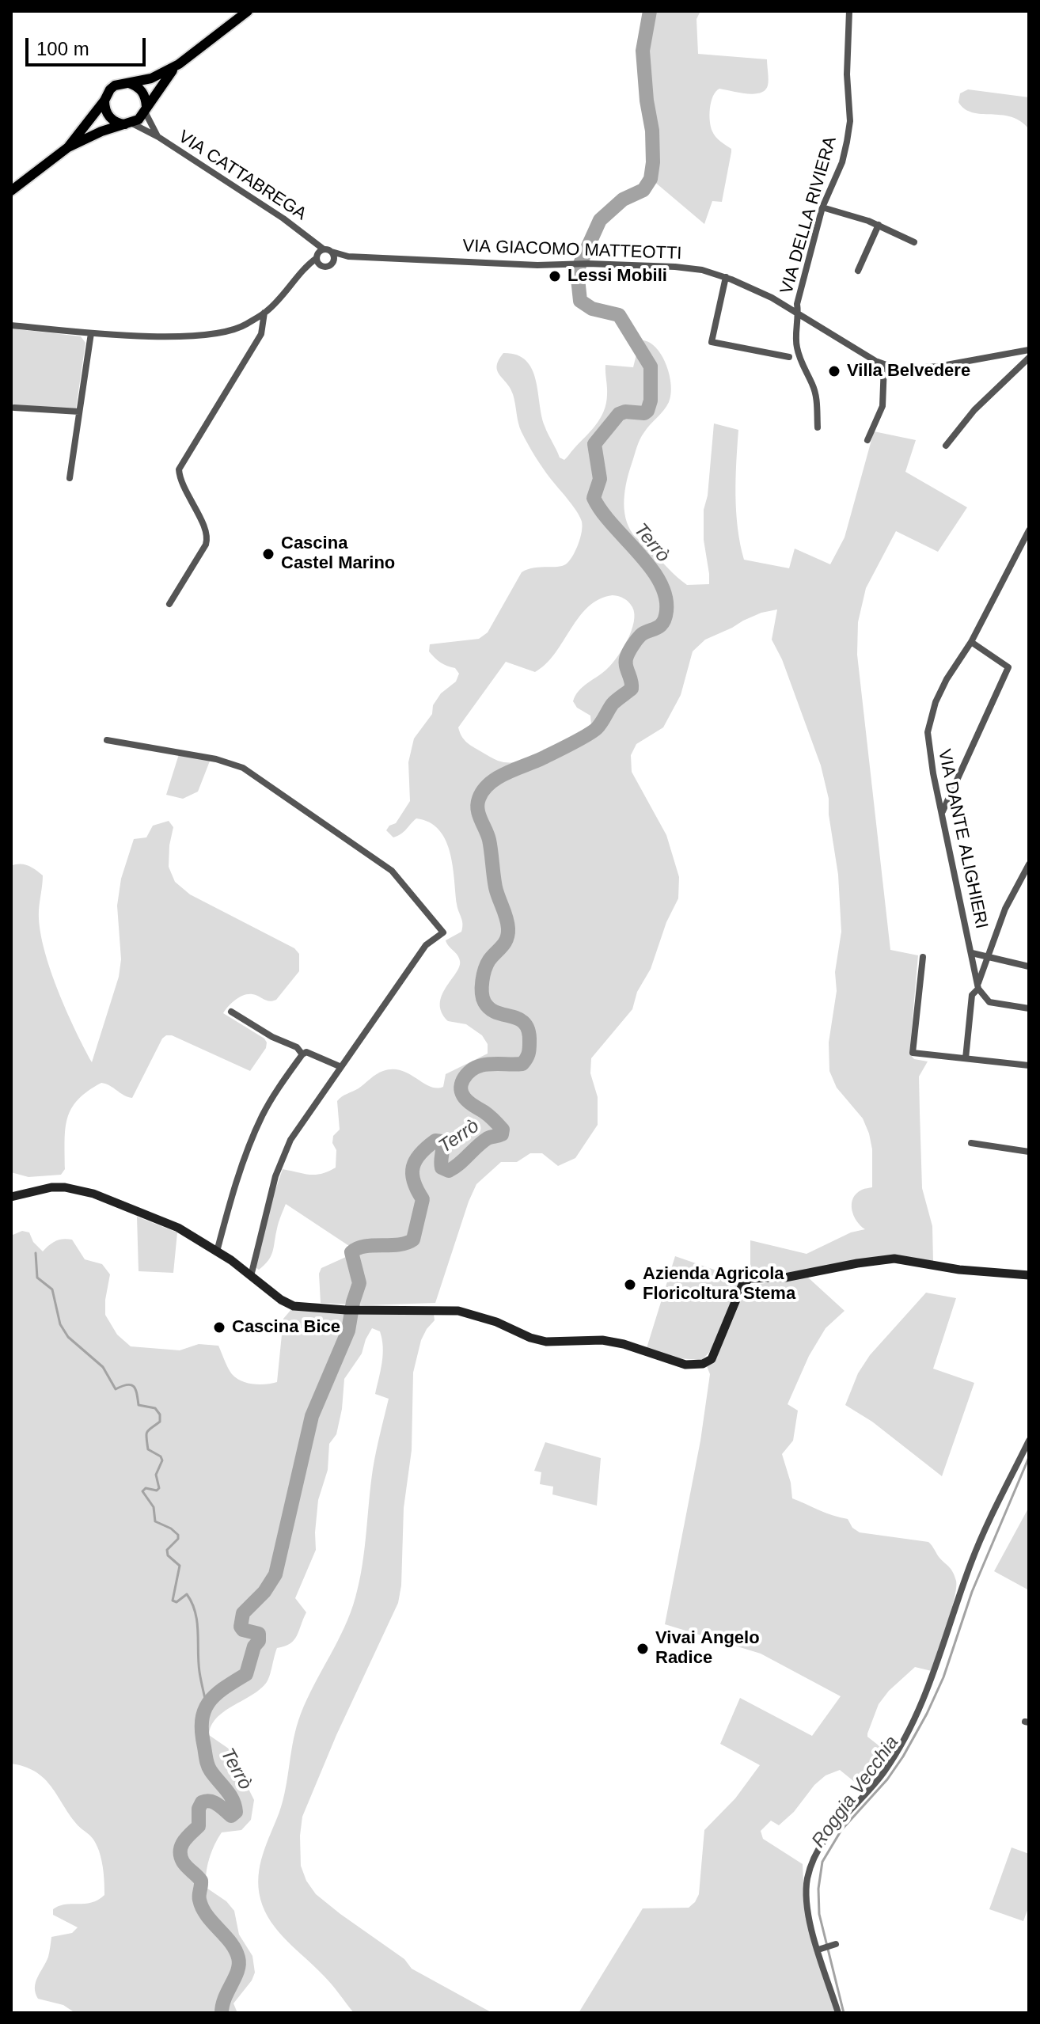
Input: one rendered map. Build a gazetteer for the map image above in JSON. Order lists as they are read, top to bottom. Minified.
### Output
{"streets":{"street":["VIA CATTABREGA","VIA DELLA RIVIERA","VIA GIACOMO MATTEOTTI","VIA DANTE ALIGHIERI"]},"crossings":[["VIA CATTABREGA","VIA GIACOMO MATTEOTTI"],["VIA DELLA RIVIERA","VIA GIACOMO MATTEOTTI"]],"water":["Terrò","Roggia Vecchia"],"places":["Lessi Mobili","Villa Belvedere","Cascina Castel Marino","Azienda Agricola Floricoltura Stema","Cascina Bice","Vivai Angelo Radice"],"scale_bar":"100 m"}
